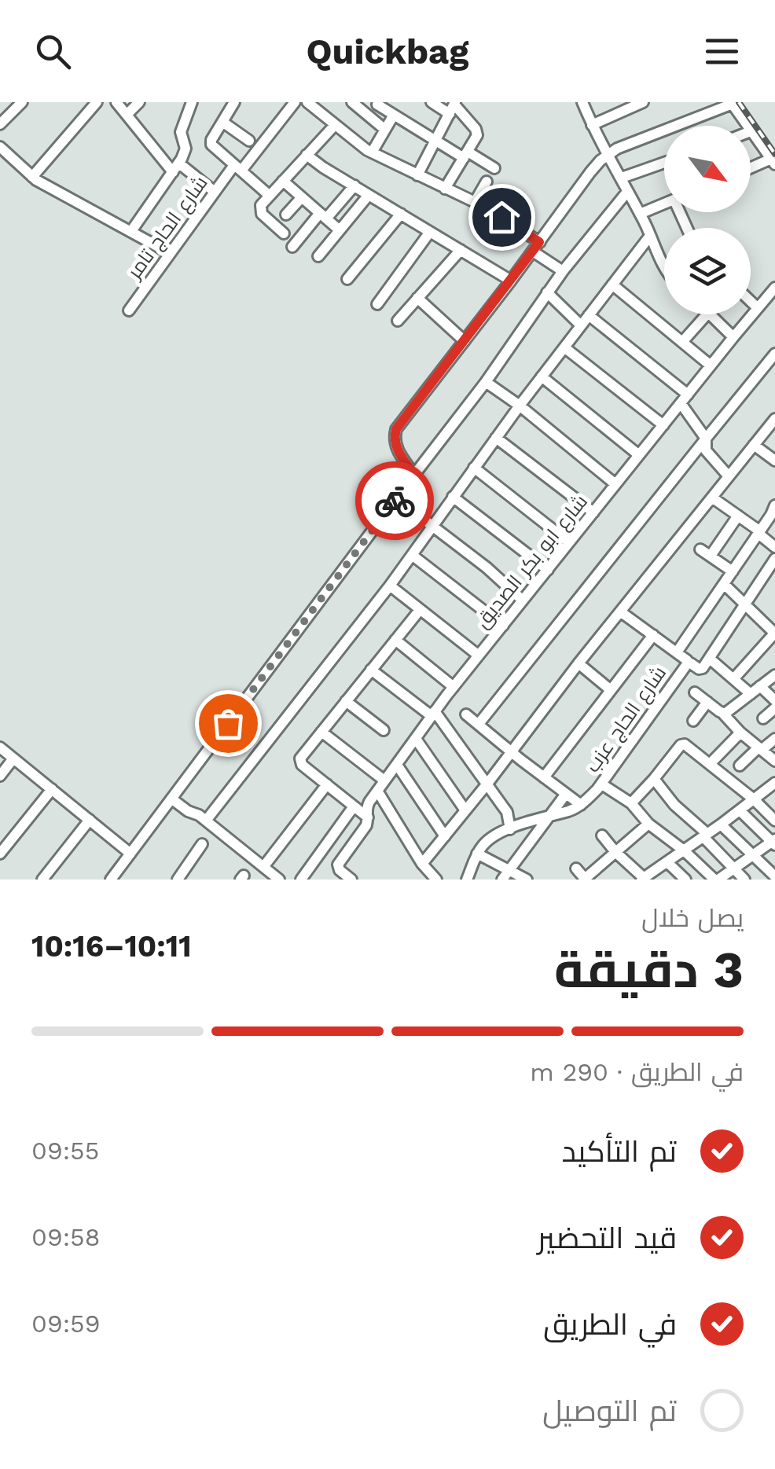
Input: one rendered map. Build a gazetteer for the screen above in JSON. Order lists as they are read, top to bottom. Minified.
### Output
{"streets":{"street":["شارع الحاج تامر","شارع ابو بكر الصديق","شارع الحاج عزب"]},"north":"bottom right","page":{"header":"Quickbag","heading":["3 دقيقة","يصل خلال","10:11–10:16"],"bar":"في الطريق · 290 m","list":[["تم التأكيد","09:55"],["قيد التحضير","09:58"],["في الطريق","09:59"],"تم التوصيل"]}}
